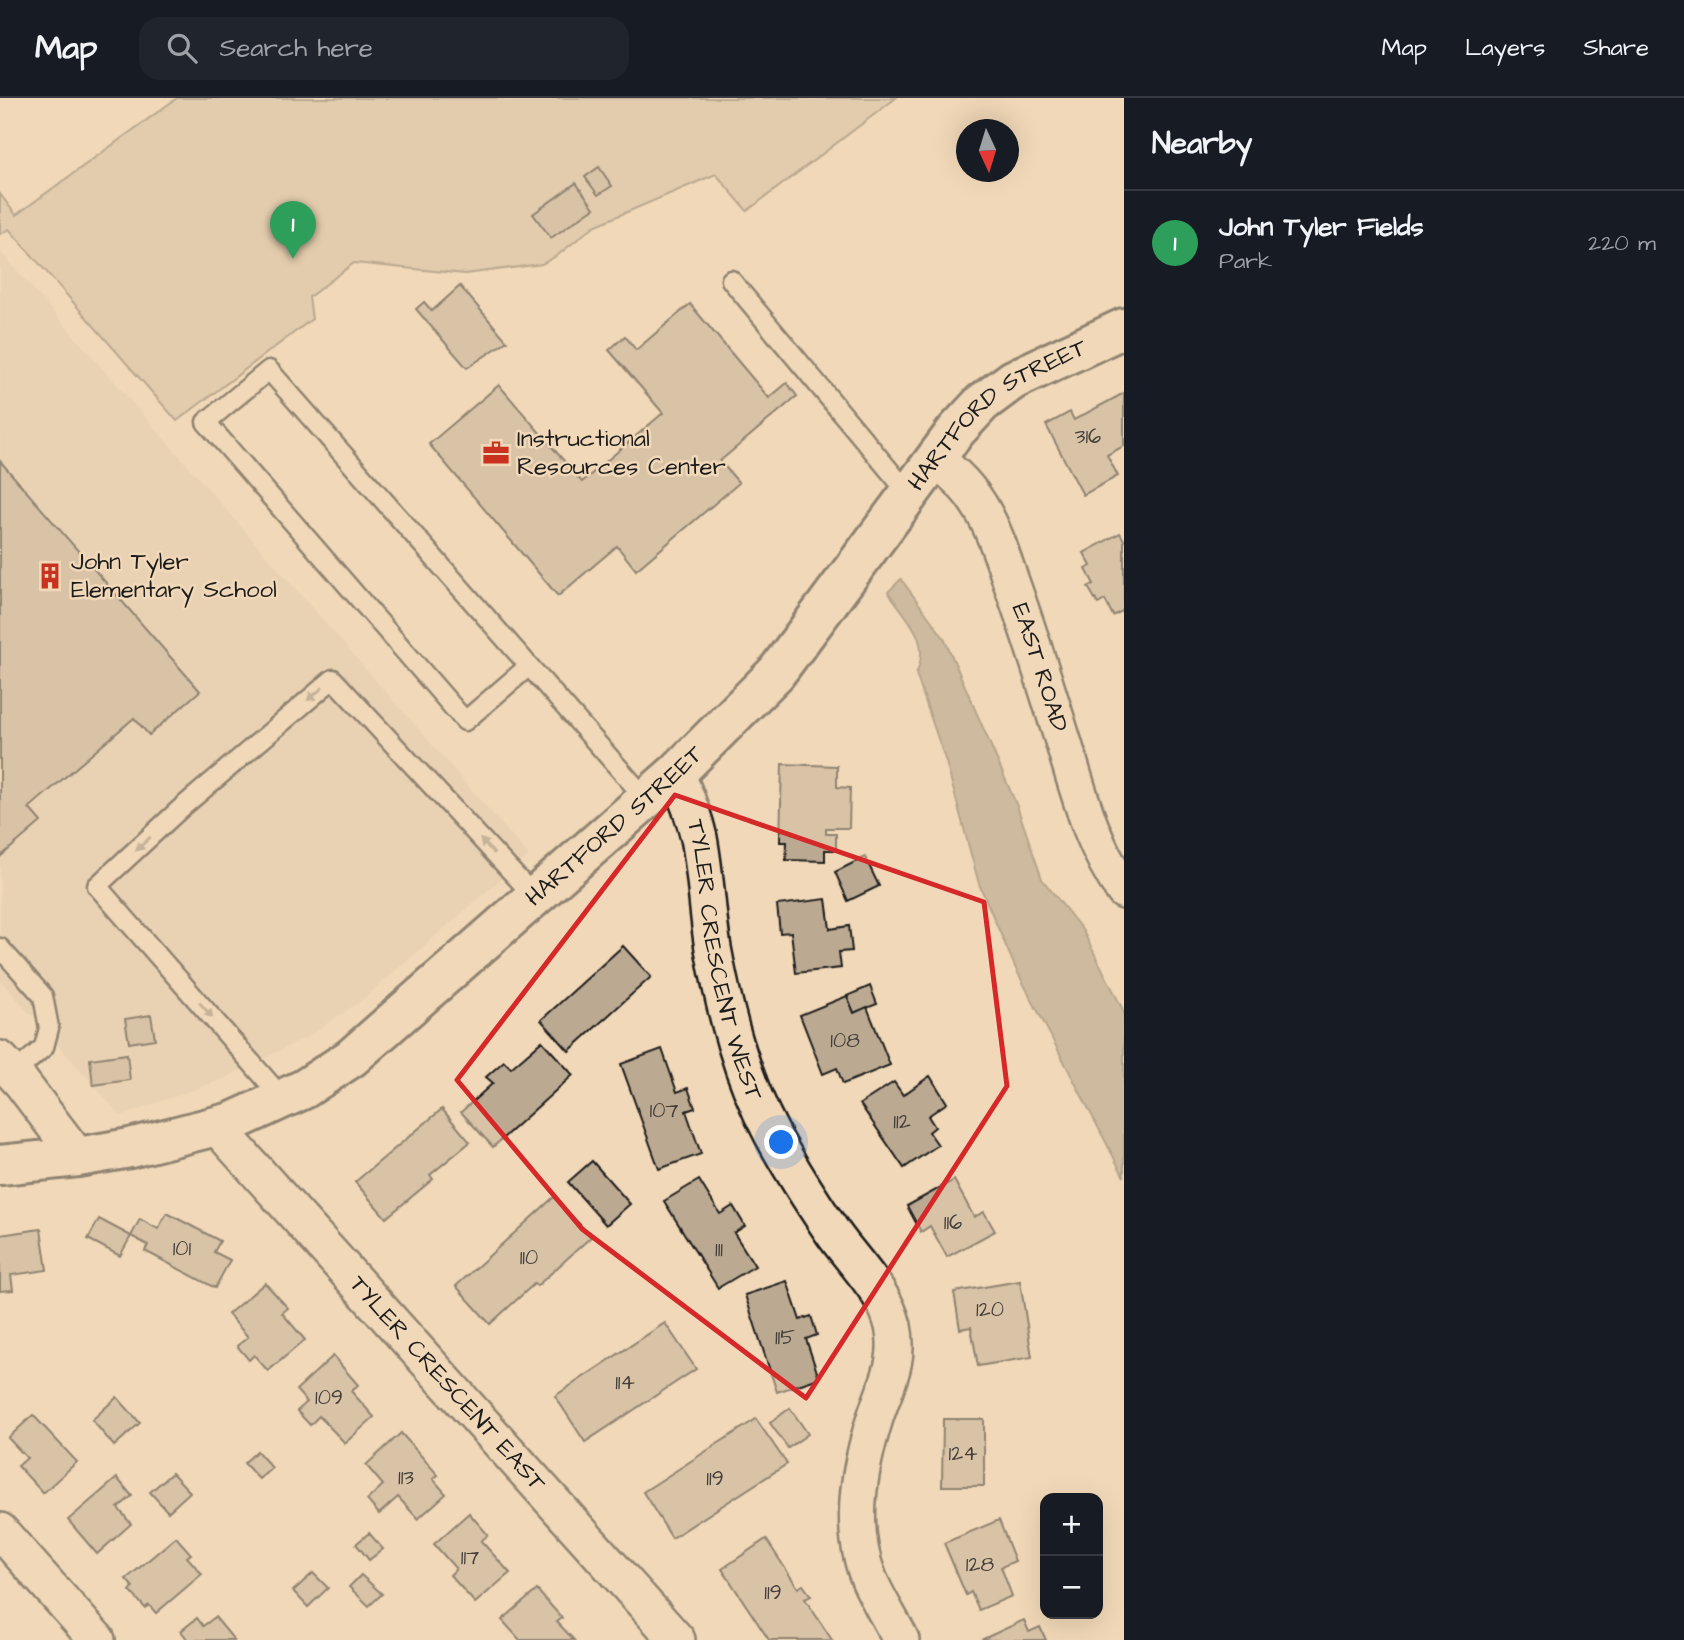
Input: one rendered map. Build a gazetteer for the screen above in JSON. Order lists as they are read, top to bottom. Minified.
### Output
{"streets":{"street":["HARTFORD STREET","EAST ROAD","TYLER CRESCENT WEST","TYLER CRESCENT EAST"]},"crossings":[["HARTFORD STREET","EAST ROAD"],["HARTFORD STREET","TYLER CRESCENT WEST"],["HARTFORD STREET","TYLER CRESCENT EAST"]],"places":{"office":["Instructional Resources Center"],"building":["John Tyler Elementary School"]},"house_numbers":["316","108","107","112","116","101","111","110","120","115","114","109","124","113","119","117","128","119"],"north":"bottom","page":{"header":"Map","search":"Search here","nav":["Map","Layers","Share"],"heading":"Nearby","list":[{"mark":"1","name":"John Tyler Fields","note":"Park","value":"220 m"}],"pins":"1","map_buttons":["+","−"]}}
